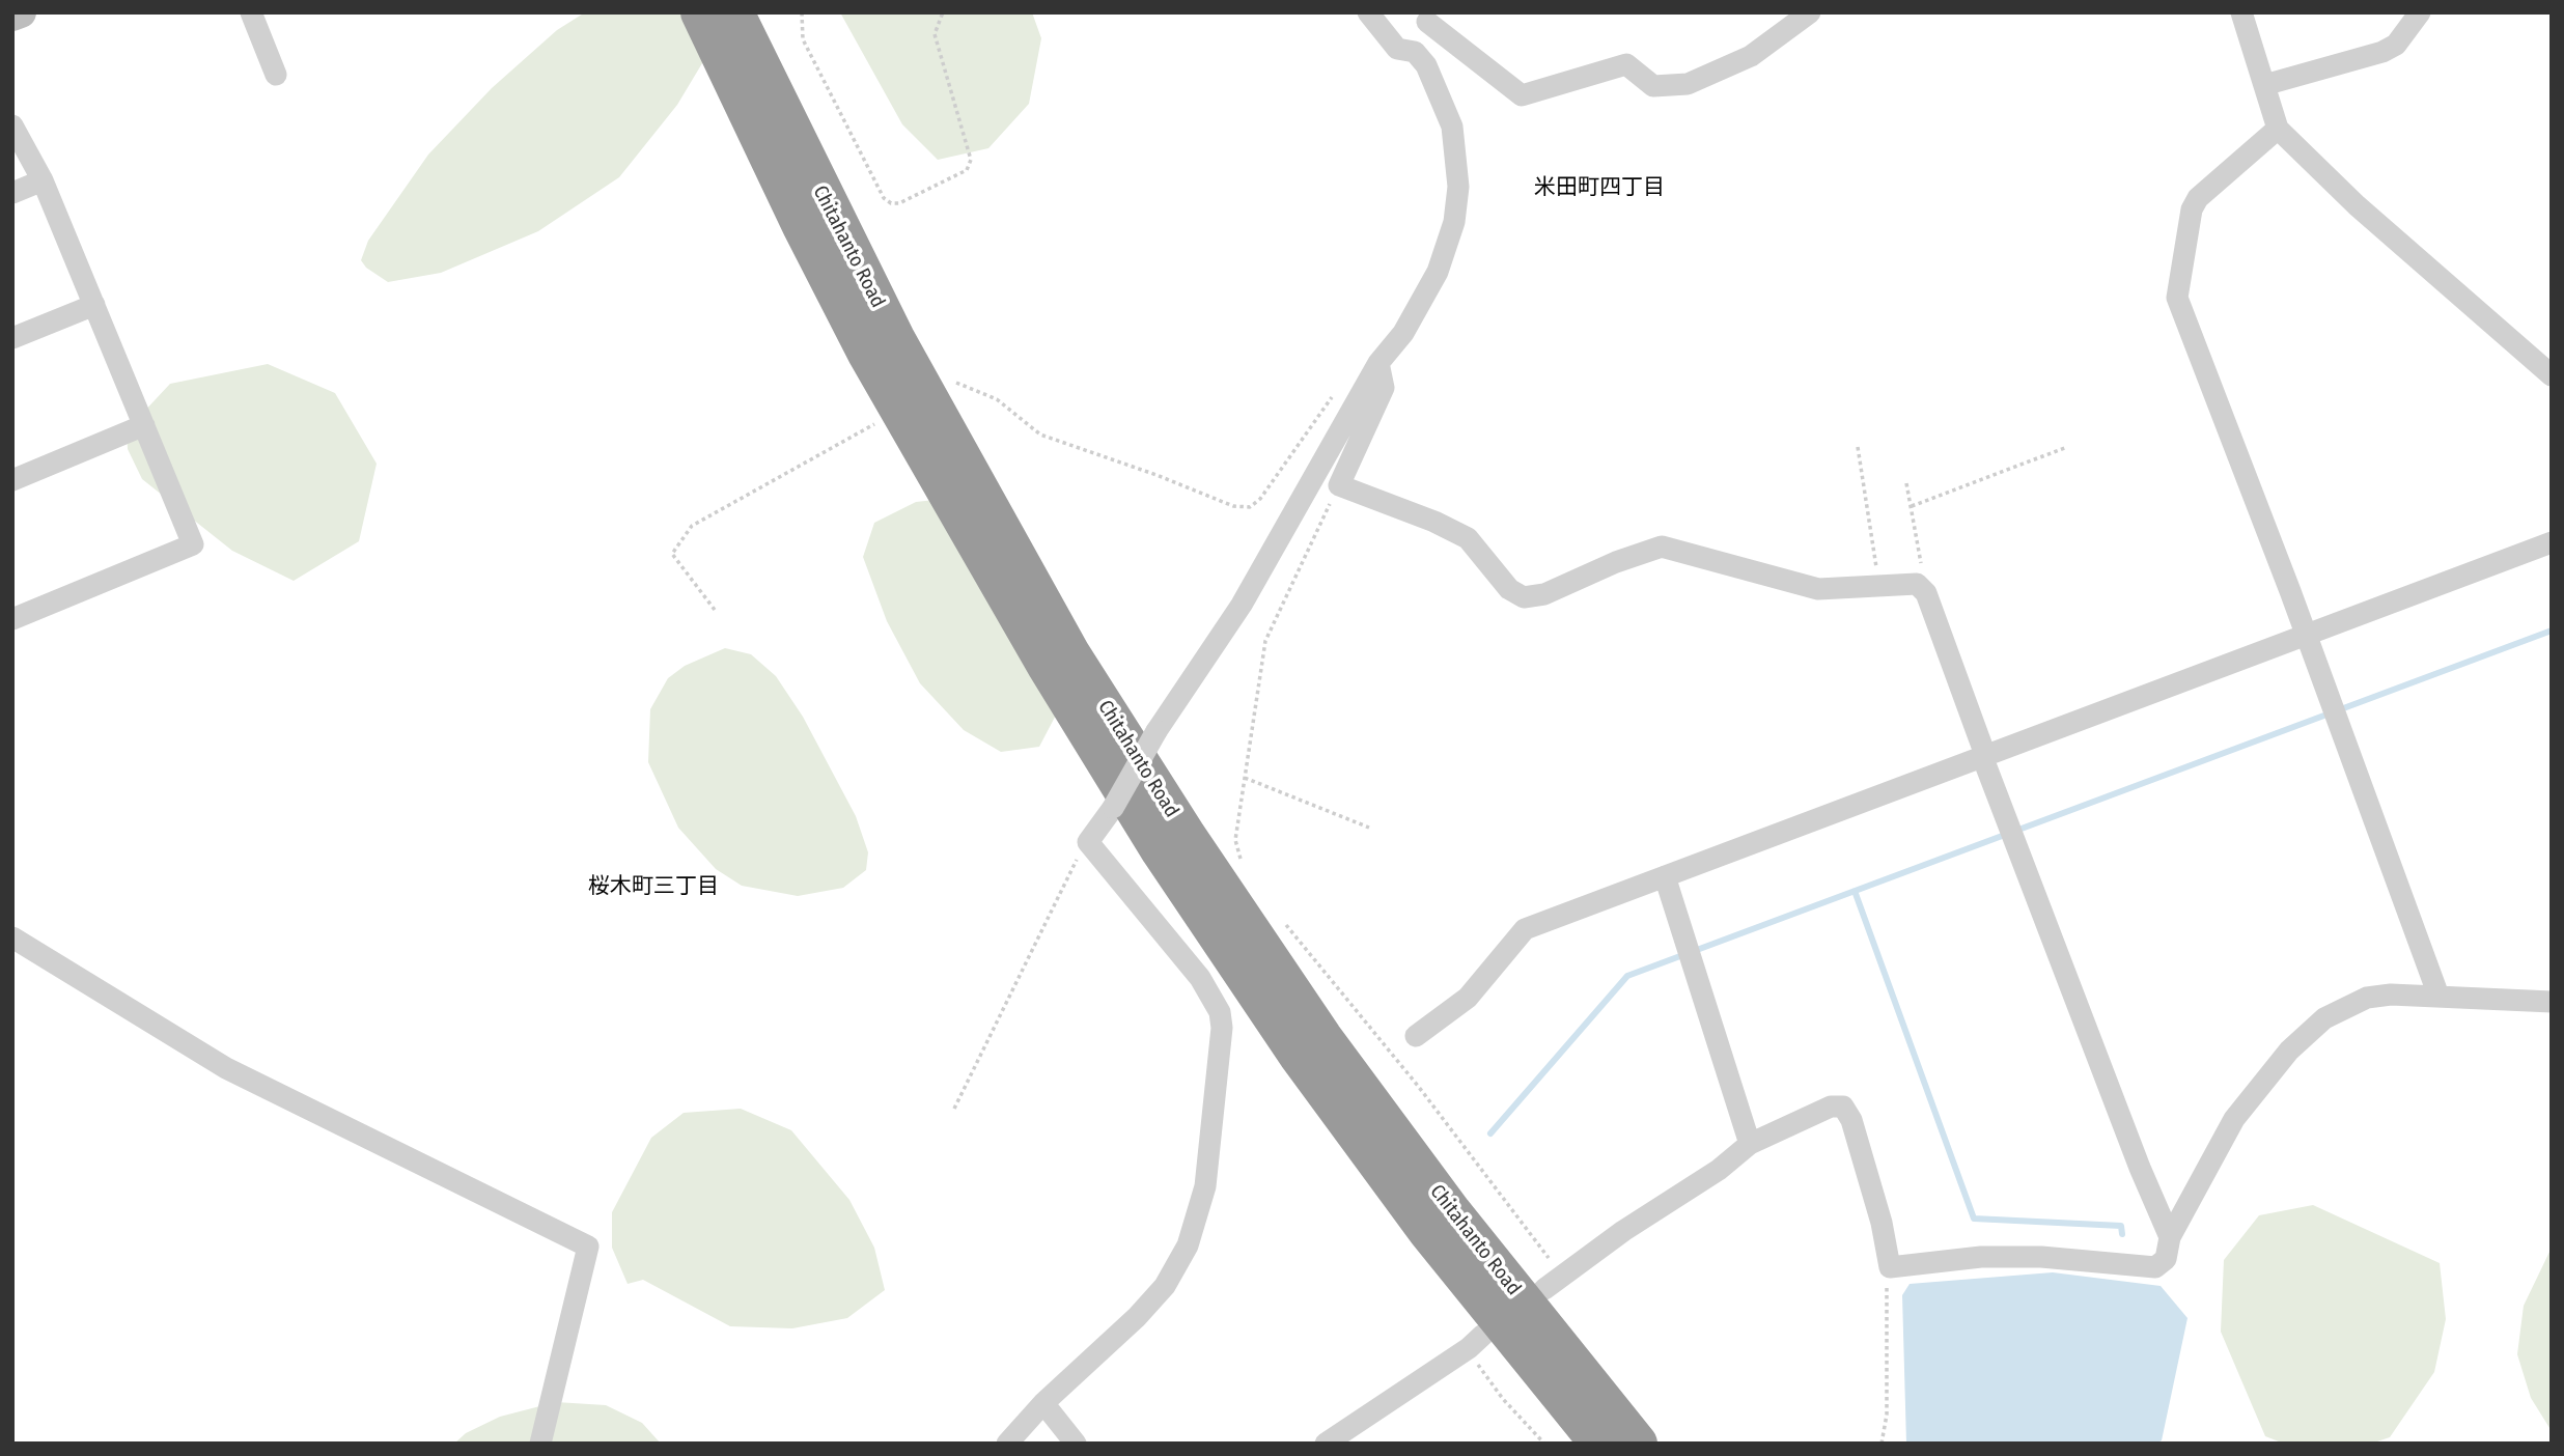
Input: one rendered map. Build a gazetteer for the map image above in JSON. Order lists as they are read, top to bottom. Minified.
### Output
{"streets":{"highway":["Chitahanto Road"]},"districts":["米田町四丁目","桜木町三丁目"]}
